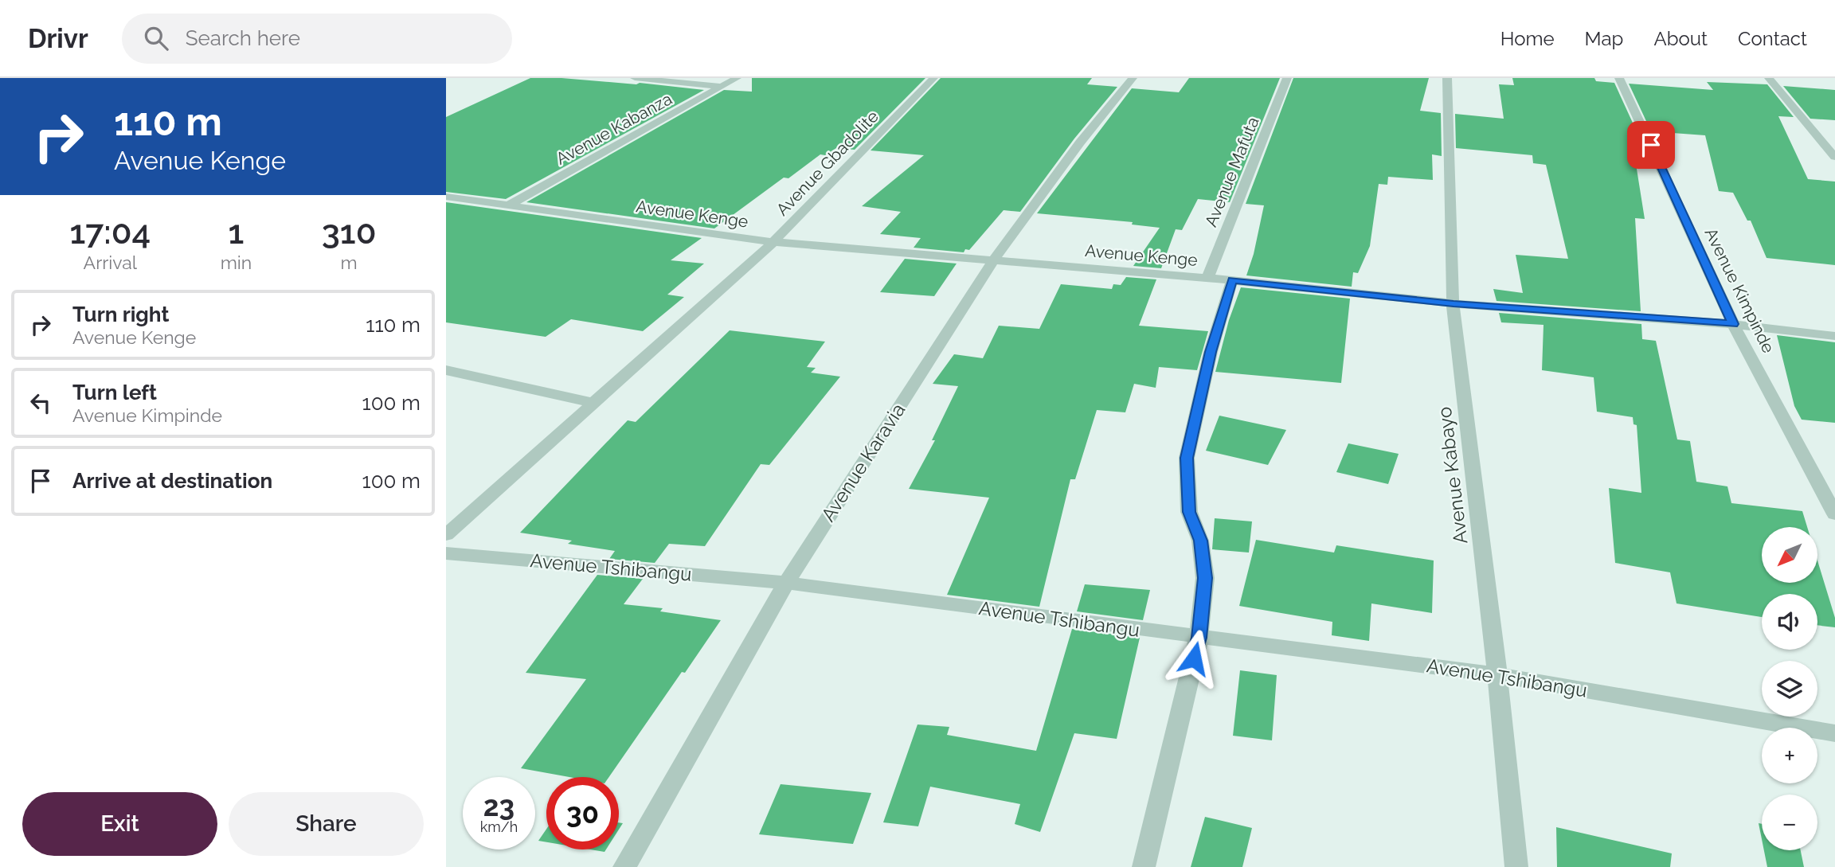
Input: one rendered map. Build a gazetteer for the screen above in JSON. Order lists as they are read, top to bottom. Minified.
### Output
{"streets":{"street":["Avenue Kabanza","Avenue Gbadolite","Avenue Mafuta","Avenue Kenge","Avenue Kimpinde","Avenue Karavia","Avenue Kabayo","Avenue Tshibangu"]},"crossings":[["Avenue Kabanza","Avenue Kenge"],["Avenue Gbadolite","Avenue Kenge"],["Avenue Mafuta","Avenue Kenge"],["Avenue Kenge","Avenue Kimpinde"],["Avenue Kenge","Avenue Karavia"],["Avenue Kenge","Avenue Kabayo"],["Avenue Karavia","Avenue Tshibangu"],["Avenue Kabayo","Avenue Tshibangu"]],"north":"bottom left","page":{"header":"Drivr","search":"Search here","nav":["Home","Map","About","Contact"],"turn":["110 m","Avenue Kenge"],"eta":["17:04","Arrival","1","min","310","m"],"list":[{"name":"Turn right","note":"Avenue Kenge","value":"110 m"},{"name":"Turn left","note":"Avenue Kimpinde","value":"100 m"},{"name":"Arrive at destination","value":"100 m"}],"map_buttons":["+","−"],"speed":"23 km/h","limit":"30","buttons":["Exit","Share"]}}
